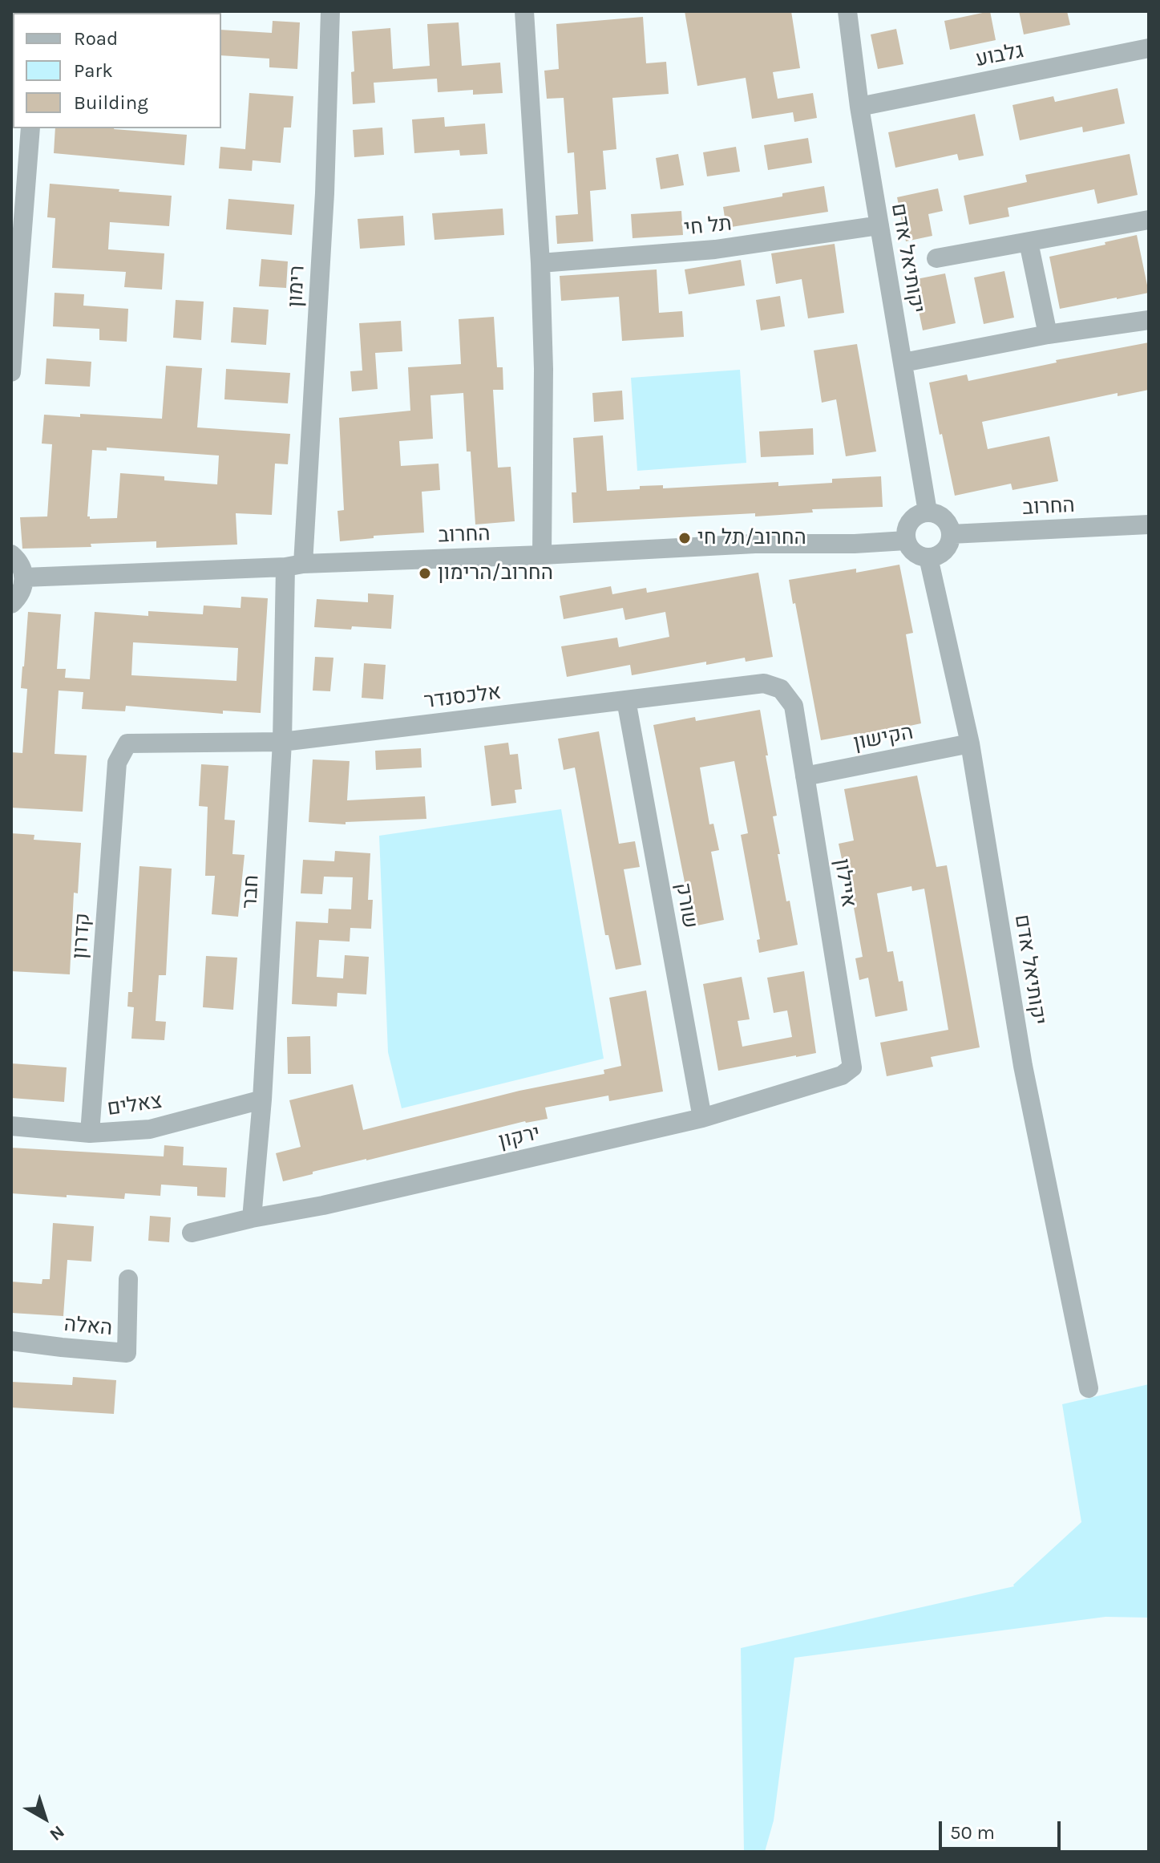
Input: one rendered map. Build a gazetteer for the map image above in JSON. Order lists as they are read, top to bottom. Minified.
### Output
{"streets":{"street":["גלבוע","תל חי","יקותיאל אדם","רימון","החרוב","אלכסנדר","הקישון","איילון","חבר","שורק","קדרון","צאלים","ירקון","האלה"]},"crossings":[["גלבוע","יקותיאל אדם"],["תל חי","יקותיאל אדם"],["יקותיאל אדם","החרוב"],["יקותיאל אדם","הקישון"],["רימון","החרוב"],["רימון","חבר"],["החרוב","חבר"],["אלכסנדר","איילון"],["אלכסנדר","חבר"],["אלכסנדר","שורק"],["אלכסנדר","קדרון"],["הקישון","איילון"],["איילון","ירקון"],["חבר","צאלים"],["חבר","ירקון"],["שורק","ירקון"],["קדרון","צאלים"]],"places":["החרוב/תל חי","החרוב/הרימון"],"legend":["Road","Park","Building"],"scale_bar":"50 m","north":"bottom right"}
